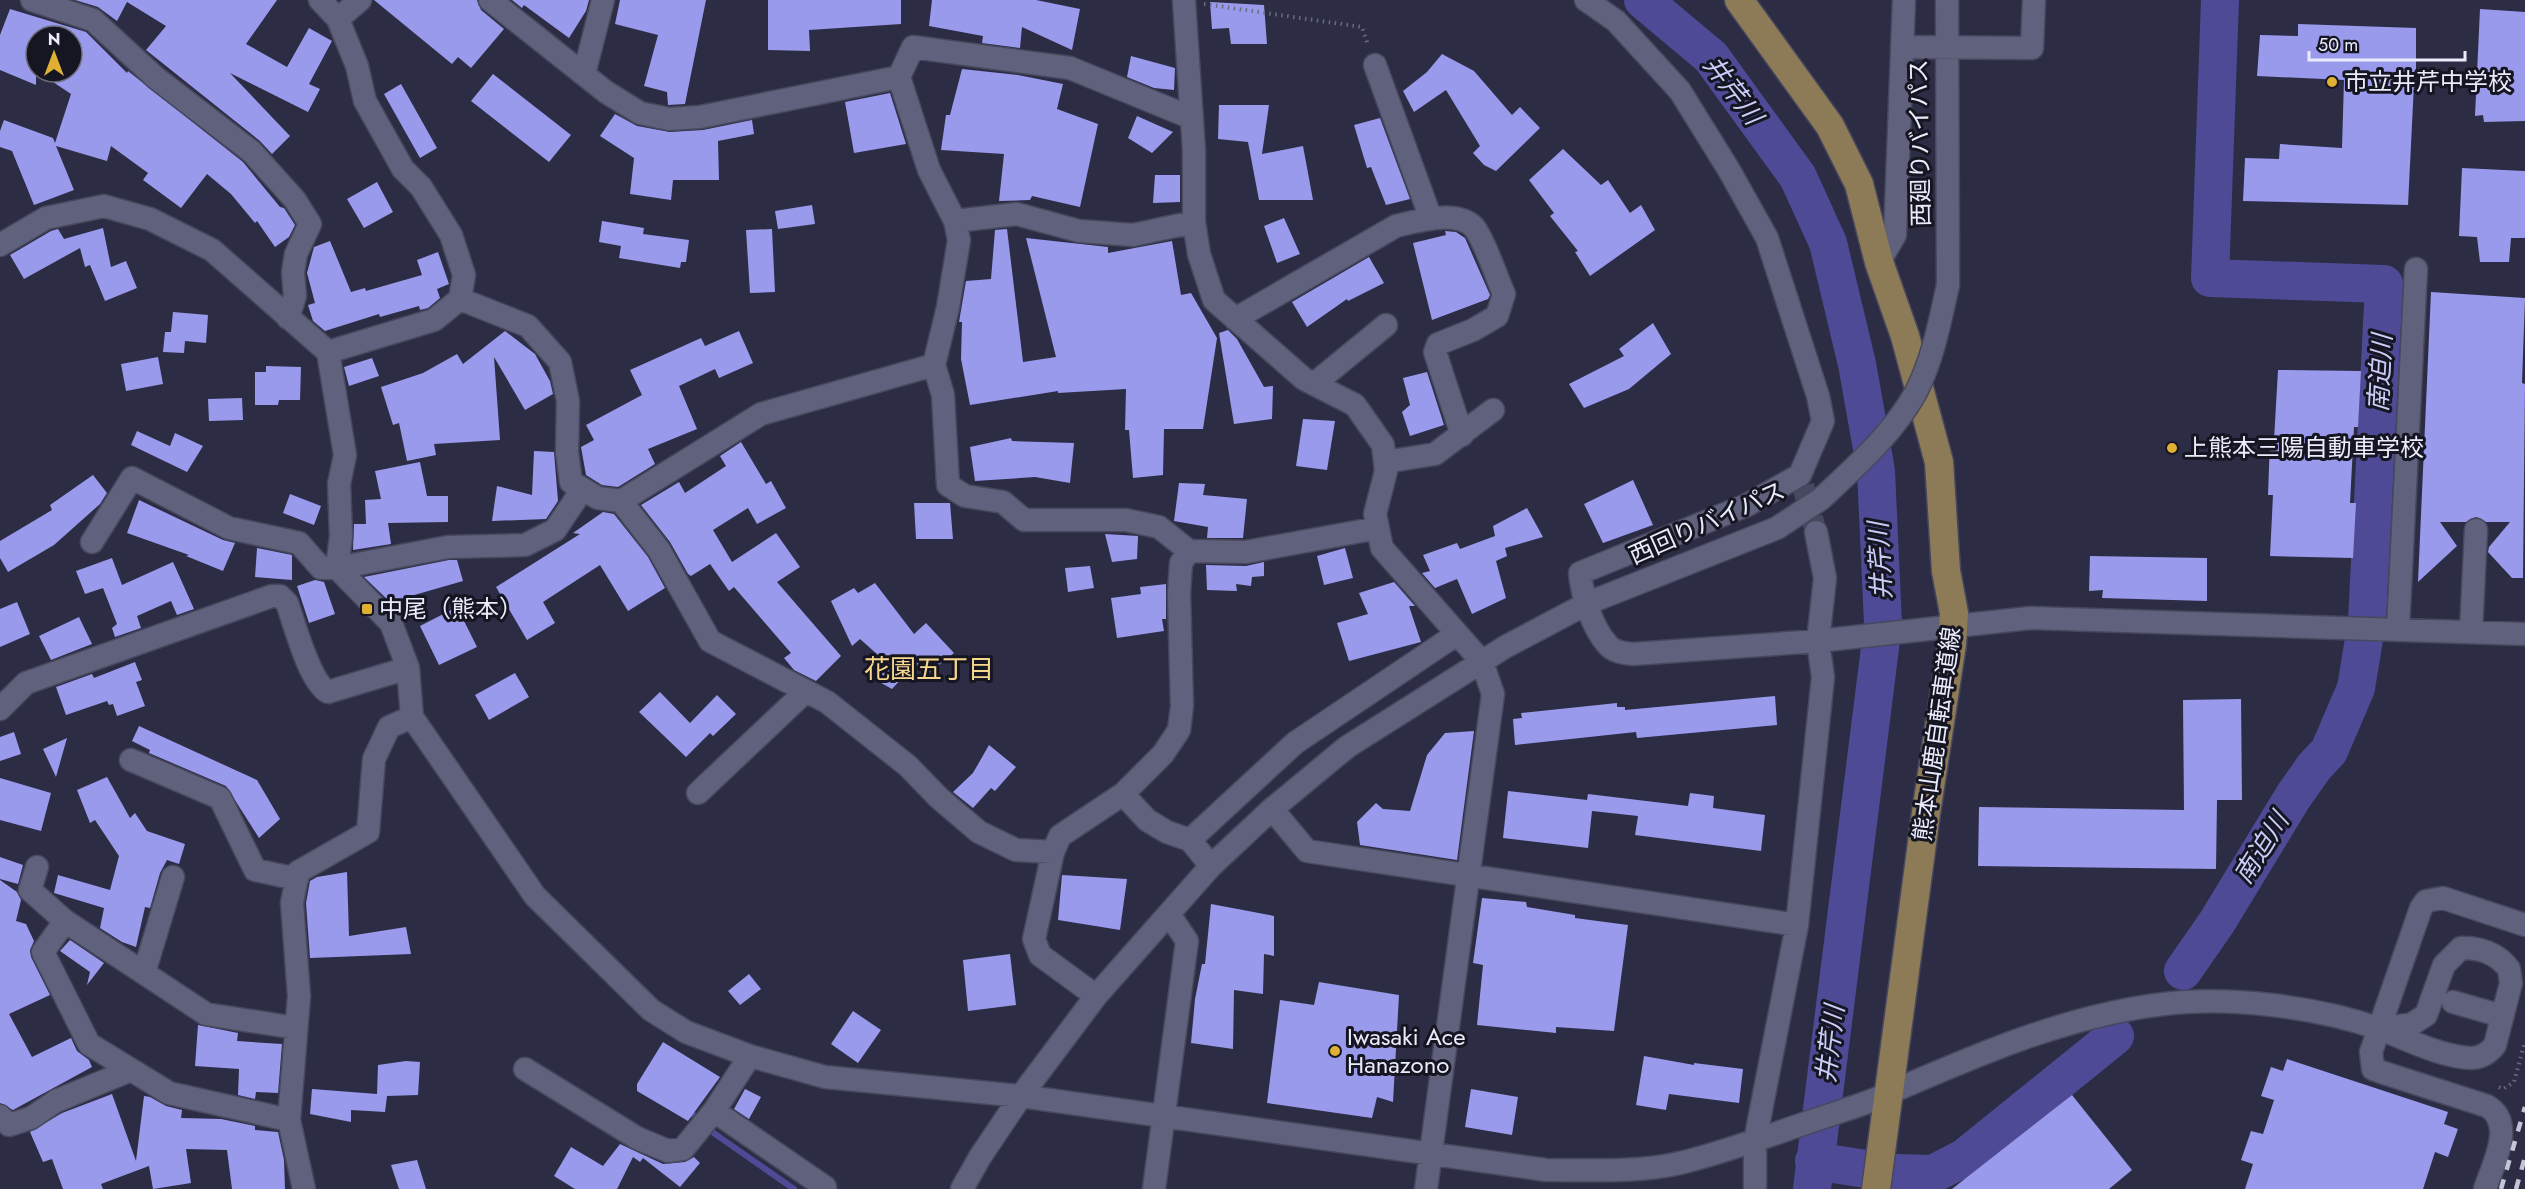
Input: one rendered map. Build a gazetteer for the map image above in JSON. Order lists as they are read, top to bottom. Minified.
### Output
{"streets":{"main road":["熊本山鹿自転車道線"],"street":["西廻りバイパス","西回りバイパス"]},"crossings":[["西廻りバイパス","西回りバイパス"]],"districts":["花園五丁目"],"water":["井芹川","南迫川"],"places":{"other":["市立井芹中学校","上熊本三陽自動車学校","Iwasaki Ace Hanazono"],"transit":["中尾（熊本）"]},"scale_bar":"50 m","north":"top"}
